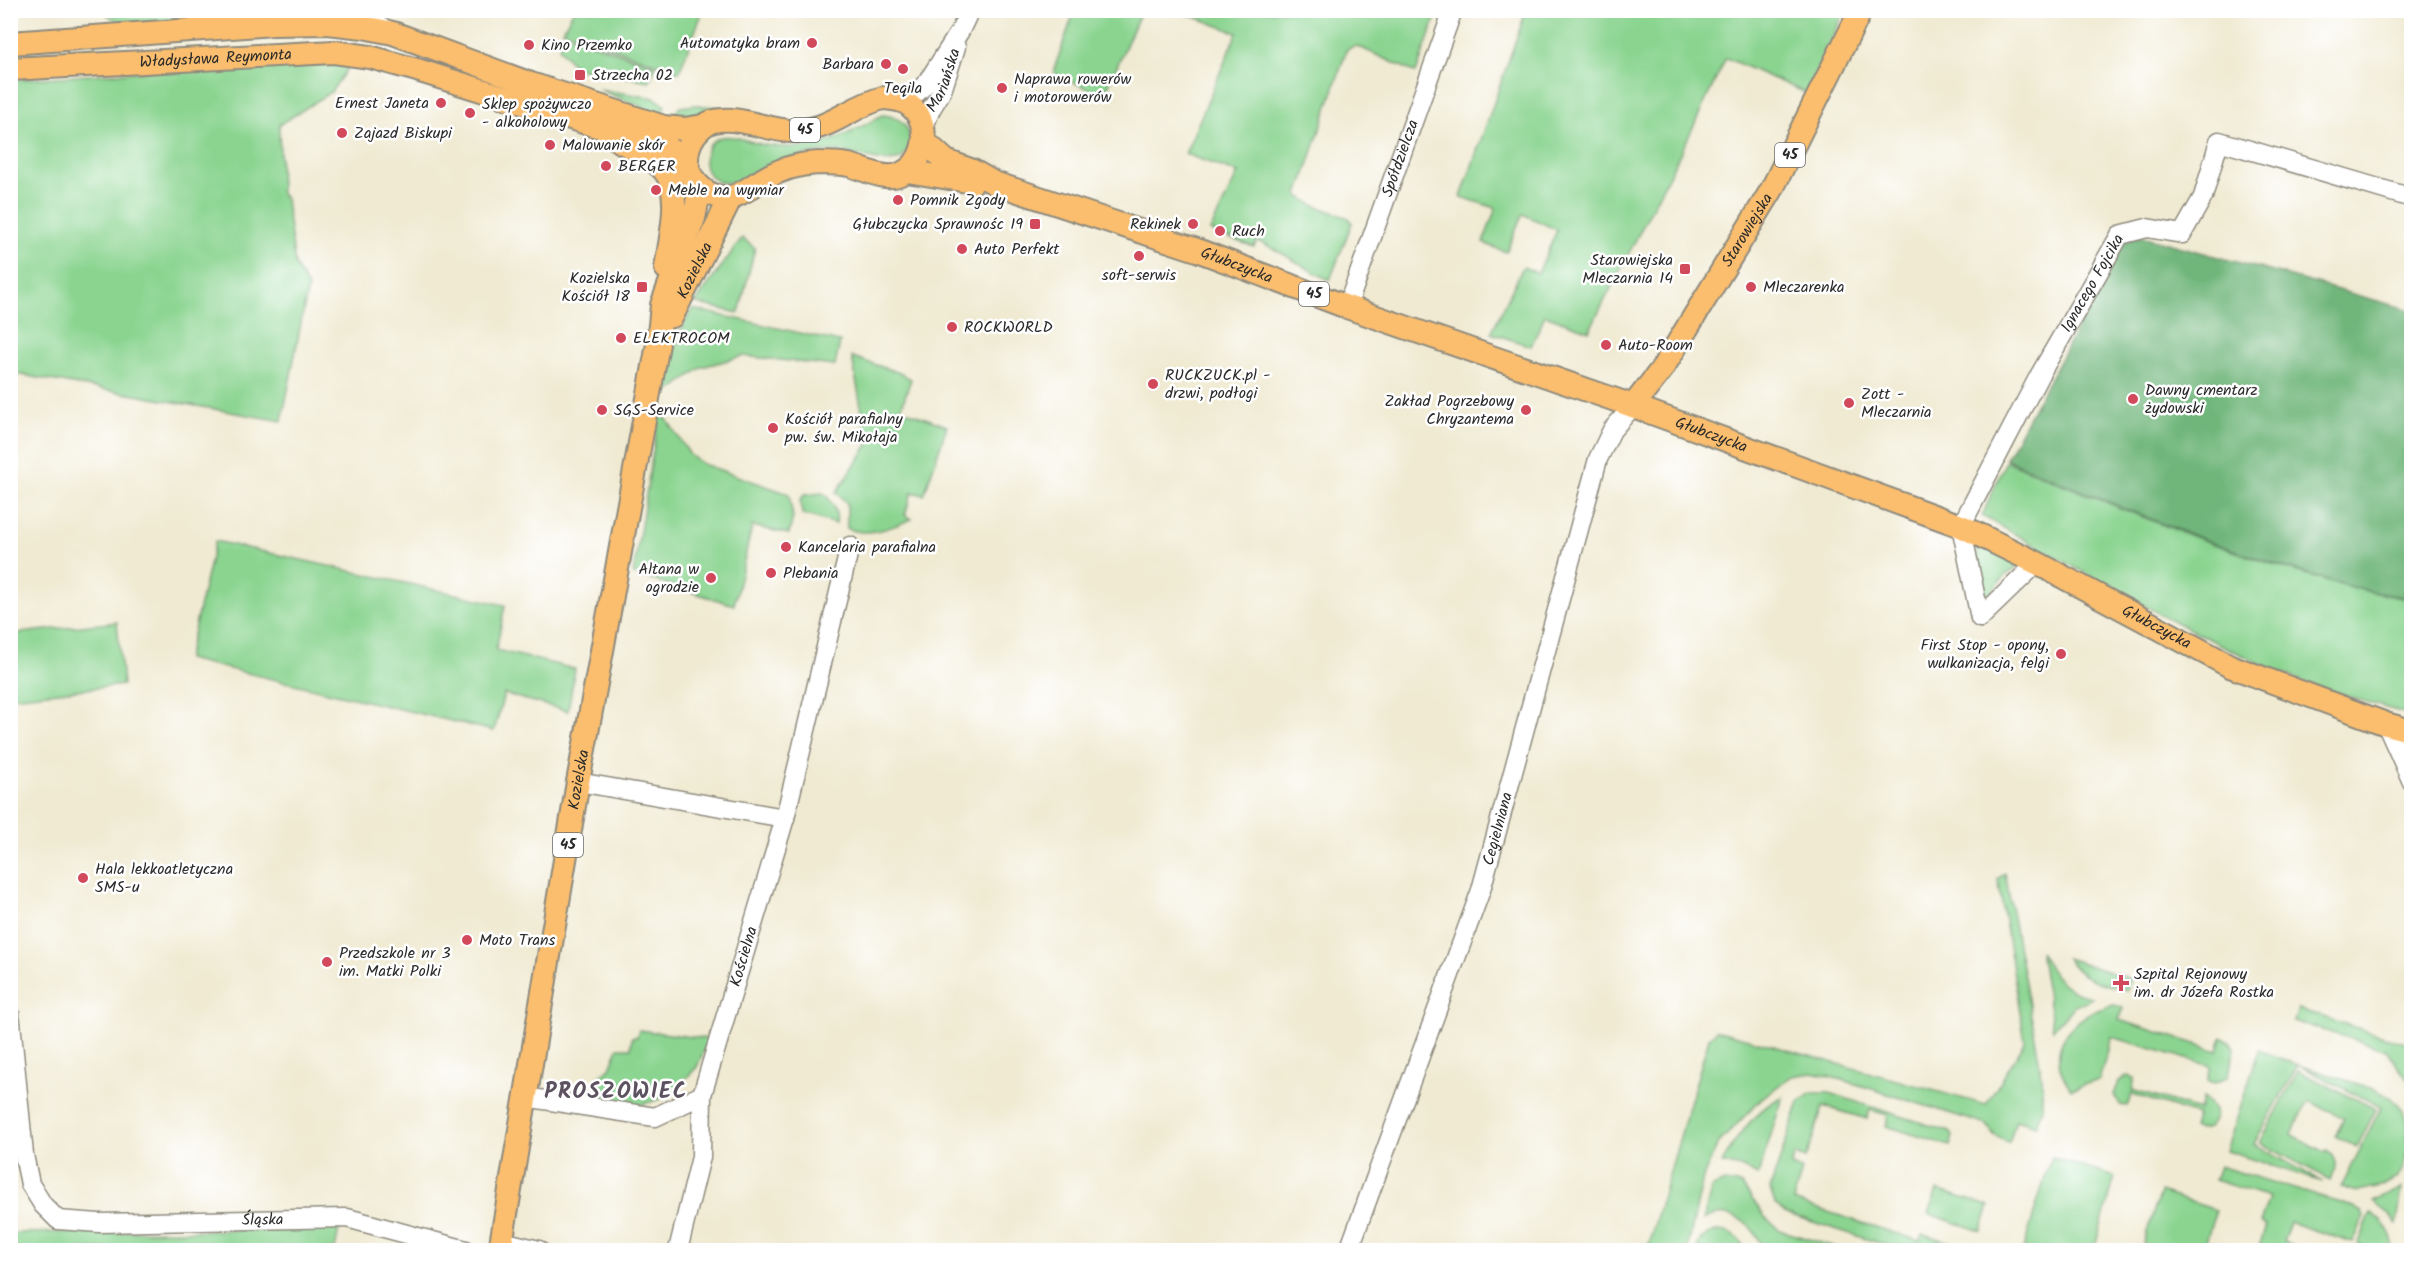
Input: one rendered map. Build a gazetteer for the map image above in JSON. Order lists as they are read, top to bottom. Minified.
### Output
{"streets":{"main road":["Władysława Reymonta","45","Starowiejska","Głubczycka","Kozielska"],"street":["Mariańska","Spółdzielcza","Ignacego Fojcika","Cegielniana","Kościelna","Śląska"]},"crossings":[["Władysława Reymonta","45"],["Mariańska","45"],["Mariańska","Głubczycka"],["45","Głubczycka"],["45","Kozielska"],["Spółdzielcza","Głubczycka"],["Starowiejska","Głubczycka"],["Starowiejska","Cegielniana"],["Głubczycka","Ignacego Fojcika"],["Głubczycka","Cegielniana"]],"districts":["PROSZOWIEC"],"places":{"other":["Automatyka bram","Kino Przemko","Barbara","Teqila","Naprawa rowerów i motorowerów","Ernest Janeta","Sklep spożywczo - alkoholowy","Zajazd Biskupi","Malowanie skór","BERGER","Meble na wymiar","Pomnik Zgody","Rekinek","Ruch","Auto Perfekt","soft-serwis","Mleczarenka","ROCKWORLD","ELEKTROCOM","Auto-Room","RUCKZUCK.pl - drzwi, podłogi","Dawny cmentarz żydowski","Zott - Mleczarnia","SGS-Service","Zakład Pogrzebowy Chryzantema","Kościół parafialny pw. św. Mikołaja","Kancelaria parafialna","Plebania","Altana w ogrodzie","First Stop - opony, wulkanizacja, felgi","Hala lekkoatletyczna SMS-u","Moto Trans","Przedszkole nr 3 im. Matki Polki"],"transit":["Strzecha 02","Głubczycka Sprawnośc 19","Starowiejska Mleczarnia 14","Kozielska Kościół 18"],"health":["Szpital Rejonowy im. dr Józefa Rostka"]}}
